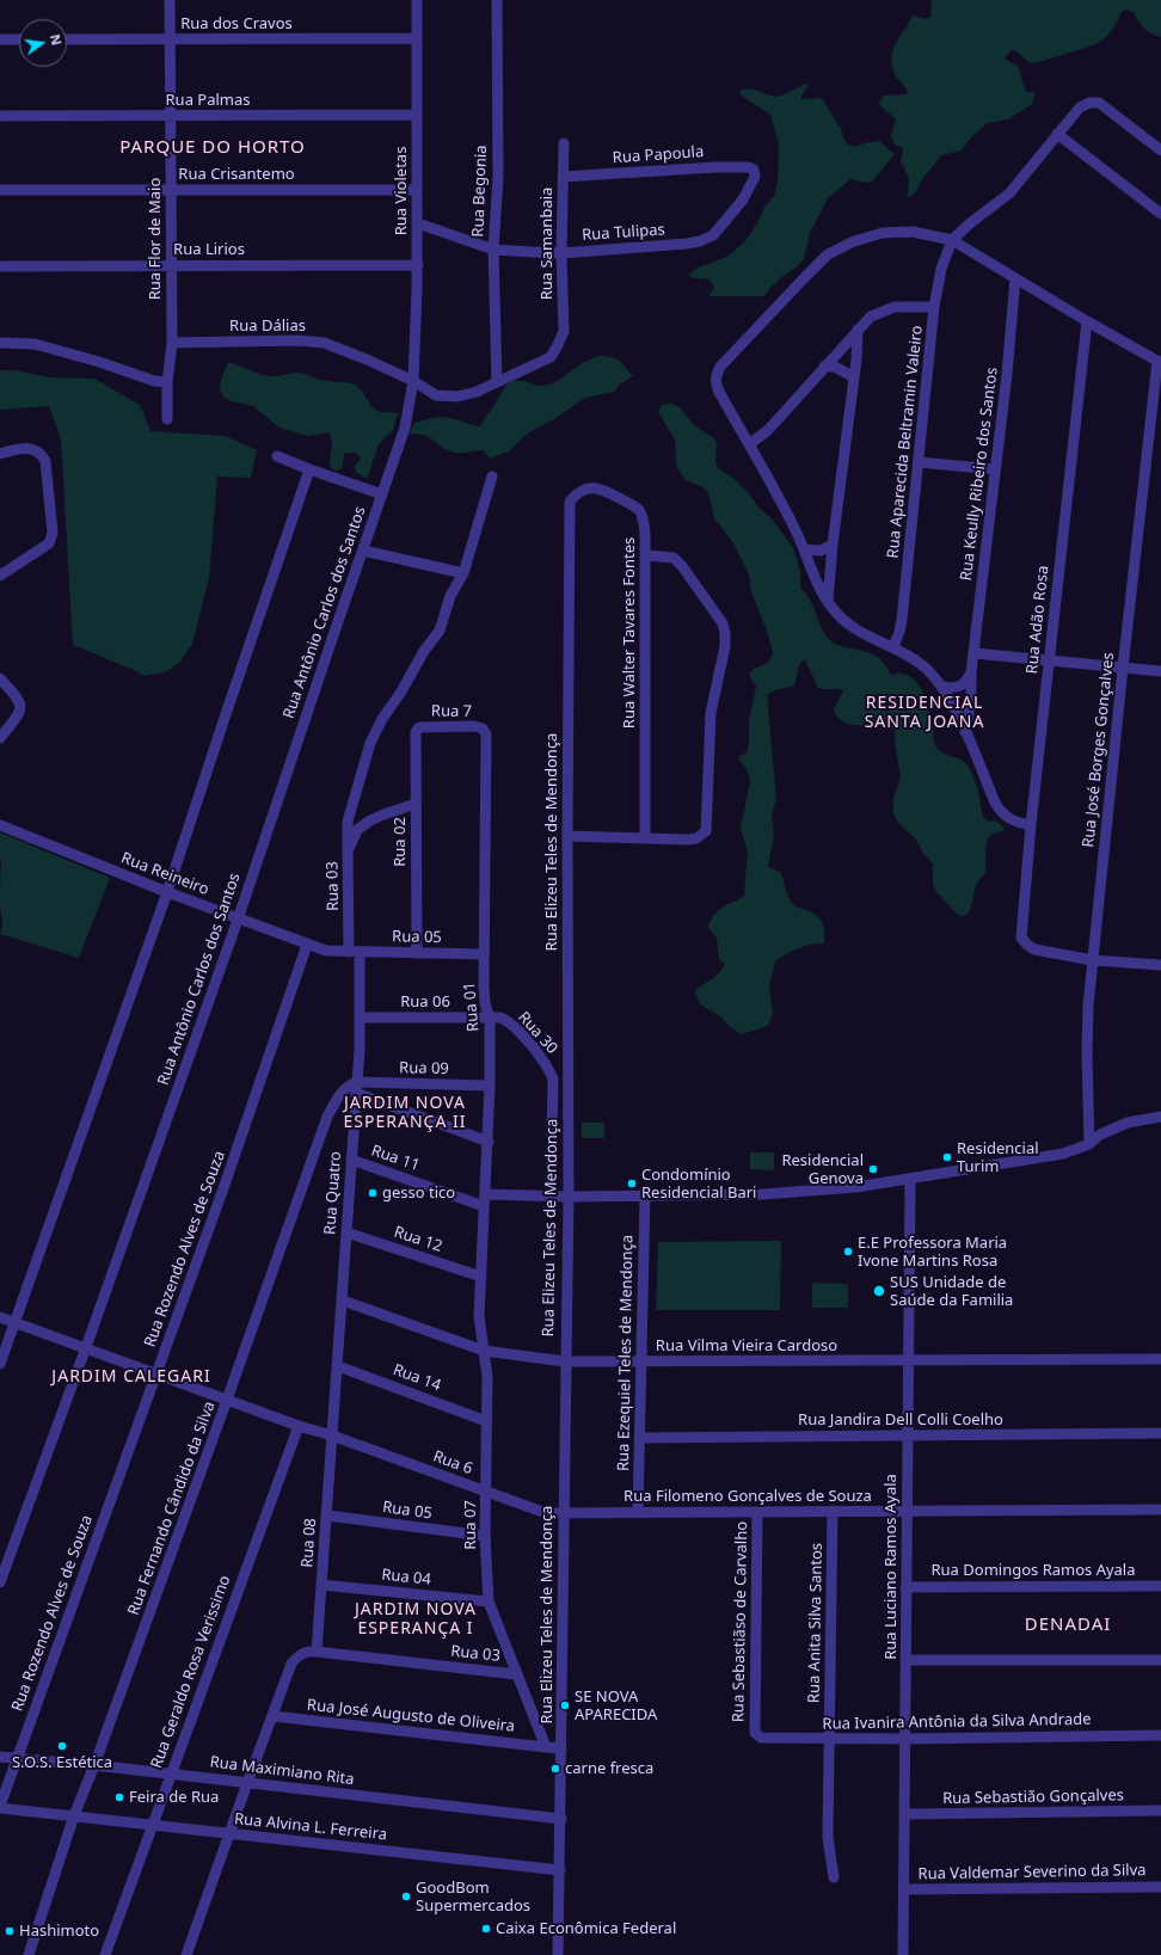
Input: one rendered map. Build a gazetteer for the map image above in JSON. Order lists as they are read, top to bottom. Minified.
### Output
{"streets":{"street":["Rua dos Cravos","Rua Palmas","Rua Papoula","Rua Crisantemo","Rua Violetas","Rua Begonia","Rua Tulipas","Rua Flor de Maio","Rua Samanbaia","Rua Lirios","Rua Dálias","Rua Aparecida Beltramin Valeiro","Rua Keully Ribeiro dos Santos","Rua Antônio Carlos dos Santos","Rua Adão Rosa","Rua Walter Tavares Fontes","Rua 7","Rua José Borges Gonçalves","Rua 02","Rua Elizeu Teles de Mendonça","Rua Reineiro","Rua 03","Rua 05","Rua 06","Rua 01","Rua 30","Rua 09","Rua 11","Rua Quatro","Rua 12","Rua Rozendo Alves de Souza","Rua Vilma Vieira Cardoso","Rua Ezequiel Teles de Mendonça","Rua 14","Rua Jandira Dell Colli Coelho","Rua 6","Rua Filomeno Gonçalves de Souza","Rua Fernando Cândido da Silva","Rua 07","Rua 08","Rua Luciano Ramos Ayala","Rua Domingos Ramos Ayala","Rua 04","Rua Sebastiãso de Carvalho","Rua Anita Silva Santos","Rua Geraldo Rosa Verissimo","Rua José Augusto de Oliveira","Rua Ivanira Antônia da Silva Andrade","Rua Maximiano Rita","Rua Sebastião Gonçalves","Rua Alvina L. Ferreira","Rua Valdemar Severino da Silva"]},"crossings":[["Rua dos Cravos","Rua Violetas"],["Rua dos Cravos","Rua Flor de Maio"],["Rua Palmas","Rua Violetas"],["Rua Palmas","Rua Flor de Maio"],["Rua Papoula","Rua Tulipas"],["Rua Papoula","Rua Samanbaia"],["Rua Crisantemo","Rua Violetas"],["Rua Crisantemo","Rua Flor de Maio"],["Rua Violetas","Rua Tulipas"],["Rua Violetas","Rua Lirios"],["Rua Violetas","Rua Dálias"],["Rua Violetas","Rua Antônio Carlos dos Santos"],["Rua Begonia","Rua Tulipas"],["Rua Begonia","Rua Dálias"],["Rua Tulipas","Rua Samanbaia"],["Rua Flor de Maio","Rua Lirios"],["Rua Flor de Maio","Rua Dálias"],["Rua Samanbaia","Rua Dálias"],["Rua Dálias","Rua Antônio Carlos dos Santos"],["Rua Antônio Carlos dos Santos","Rua Reineiro"],["Rua Antônio Carlos dos Santos","Rua 6"],["Rua Adão Rosa","Rua José Borges Gonçalves"],["Rua Walter Tavares Fontes","Rua Elizeu Teles de Mendonça"],["Rua 7","Rua 02"],["Rua 7","Rua 01"],["Rua 02","Rua 03"],["Rua 02","Rua 05"],["Rua Elizeu Teles de Mendonça","Rua Vilma Vieira Cardoso"],["Rua Elizeu Teles de Mendonça","Rua 6"],["Rua Elizeu Teles de Mendonça","Rua Filomeno Gonçalves de Souza"],["Rua Elizeu Teles de Mendonça","Rua Maximiano Rita"],["Rua Elizeu Teles de Mendonça","Rua Alvina L. Ferreira"],["Rua Reineiro","Rua 03"],["Rua Reineiro","Rua 05"],["Rua Reineiro","Rua Quatro"],["Rua Reineiro","Rua Rozendo Alves de Souza"],["Rua 03","Rua 05"],["Rua 03","Rua Quatro"],["Rua 03","Rua 07"],["Rua 03","Rua 08"],["Rua 05","Rua 01"],["Rua 05","Rua Quatro"],["Rua 05","Rua 07"],["Rua 05","Rua 08"],["Rua 06","Rua 01"],["Rua 06","Rua 30"],["Rua 06","Rua Quatro"],["Rua 01","Rua 30"],["Rua 01","Rua 09"],["Rua 01","Rua 11"],["Rua 01","Rua 12"],["Rua 01","Rua 07"],["Rua 09","Rua Quatro"],["Rua 09","Rua Fernando Cândido da Silva"],["Rua 11","Rua Quatro"],["Rua Quatro","Rua 12"],["Rua Quatro","Rua Vilma Vieira Cardoso"],["Rua Quatro","Rua 14"],["Rua Quatro","Rua 6"],["Rua Quatro","Rua Fernando Cândido da Silva"],["Rua Quatro","Rua 08"],["Rua 12","Rua 07"],["Rua Rozendo Alves de Souza","Rua 6"],["Rua Rozendo Alves de Souza","Rua Maximiano Rita"],["Rua Rozendo Alves de Souza","Rua Alvina L. Ferreira"],["Rua Vilma Vieira Cardoso","Rua Ezequiel Teles de Mendonça"],["Rua Vilma Vieira Cardoso","Rua 07"],["Rua Vilma Vieira Cardoso","Rua Luciano Ramos Ayala"],["Rua Ezequiel Teles de Mendonça","Rua Jandira Dell Colli Coelho"],["Rua Ezequiel Teles de Mendonça","Rua Filomeno Gonçalves de Souza"],["Rua 14","Rua 07"],["Rua Jandira Dell Colli Coelho","Rua Luciano Ramos Ayala"],["Rua 6","Rua Filomeno Gonçalves de Souza"],["Rua 6","Rua Fernando Cândido da Silva"],["Rua 6","Rua 07"],["Rua 6","Rua 08"],["Rua 6","Rua Geraldo Rosa Verissimo"],["Rua Filomeno Gonçalves de Souza","Rua Luciano Ramos Ayala"],["Rua Filomeno Gonçalves de Souza","Rua Sebastiãso de Carvalho"],["Rua Filomeno Gonçalves de Souza","Rua Anita Silva Santos"],["Rua Fernando Cândido da Silva","Rua Maximiano Rita"],["Rua Fernando Cândido da Silva","Rua Alvina L. Ferreira"],["Rua 07","Rua 04"],["Rua 07","Rua José Augusto de Oliveira"],["Rua 08","Rua 04"],["Rua Luciano Ramos Ayala","Rua Domingos Ramos Ayala"],["Rua Luciano Ramos Ayala","Rua Ivanira Antônia da Silva Andrade"],["Rua Luciano Ramos Ayala","Rua Sebastião Gonçalves"],["Rua Luciano Ramos Ayala","Rua Valdemar Severino da Silva"],["Rua Sebastiãso de Carvalho","Rua Ivanira Antônia da Silva Andrade"],["Rua Anita Silva Santos","Rua Ivanira Antônia da Silva Andrade"],["Rua Geraldo Rosa Verissimo","Rua Maximiano Rita"],["Rua Geraldo Rosa Verissimo","Rua Alvina L. Ferreira"]],"districts":["PARQUE DO HORTO","RESIDENCIAL SANTA JOANA","JARDIM NOVA ESPERANÇA II","JARDIM CALEGARI","JARDIM NOVA ESPERANÇA I","DENADAI"],"places":["Residencial Turim","Residencial Genova","Condomínio Residencial Bari","gesso tico","E.E Professora Maria Ivone Martins Rosa","SUS Unidade de Saúde da Familia","SE NOVA APARECIDA","S.O.S. Estética","carne fresca","Feira de Rua","GoodBom Supermercados","Caixa Econômica Federal","Hashimoto"],"north":"right"}
